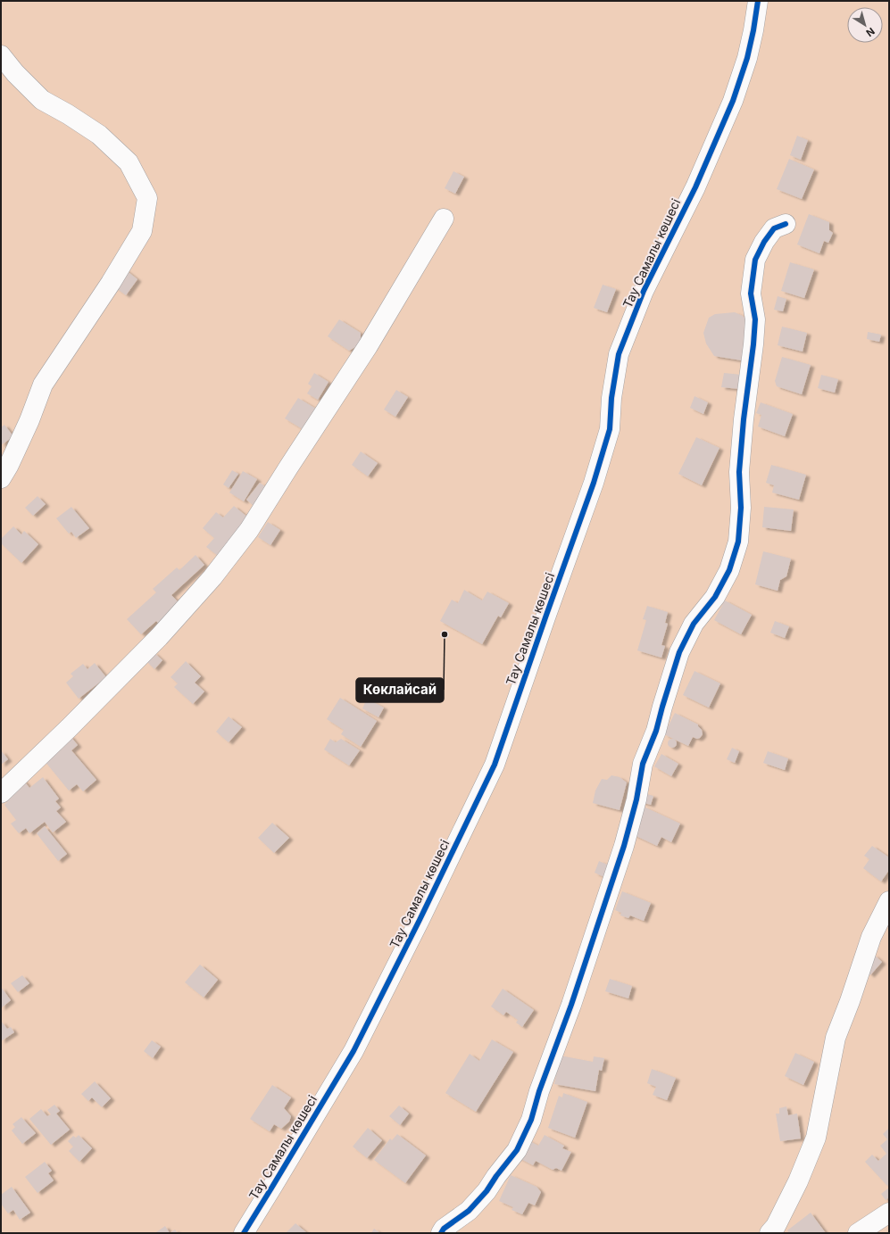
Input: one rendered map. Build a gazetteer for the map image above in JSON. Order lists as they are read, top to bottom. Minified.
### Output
{"streets":{"street":["Тау Самалы көшесі"]},"places":["Көклайсай"],"north":"bottom right"}
